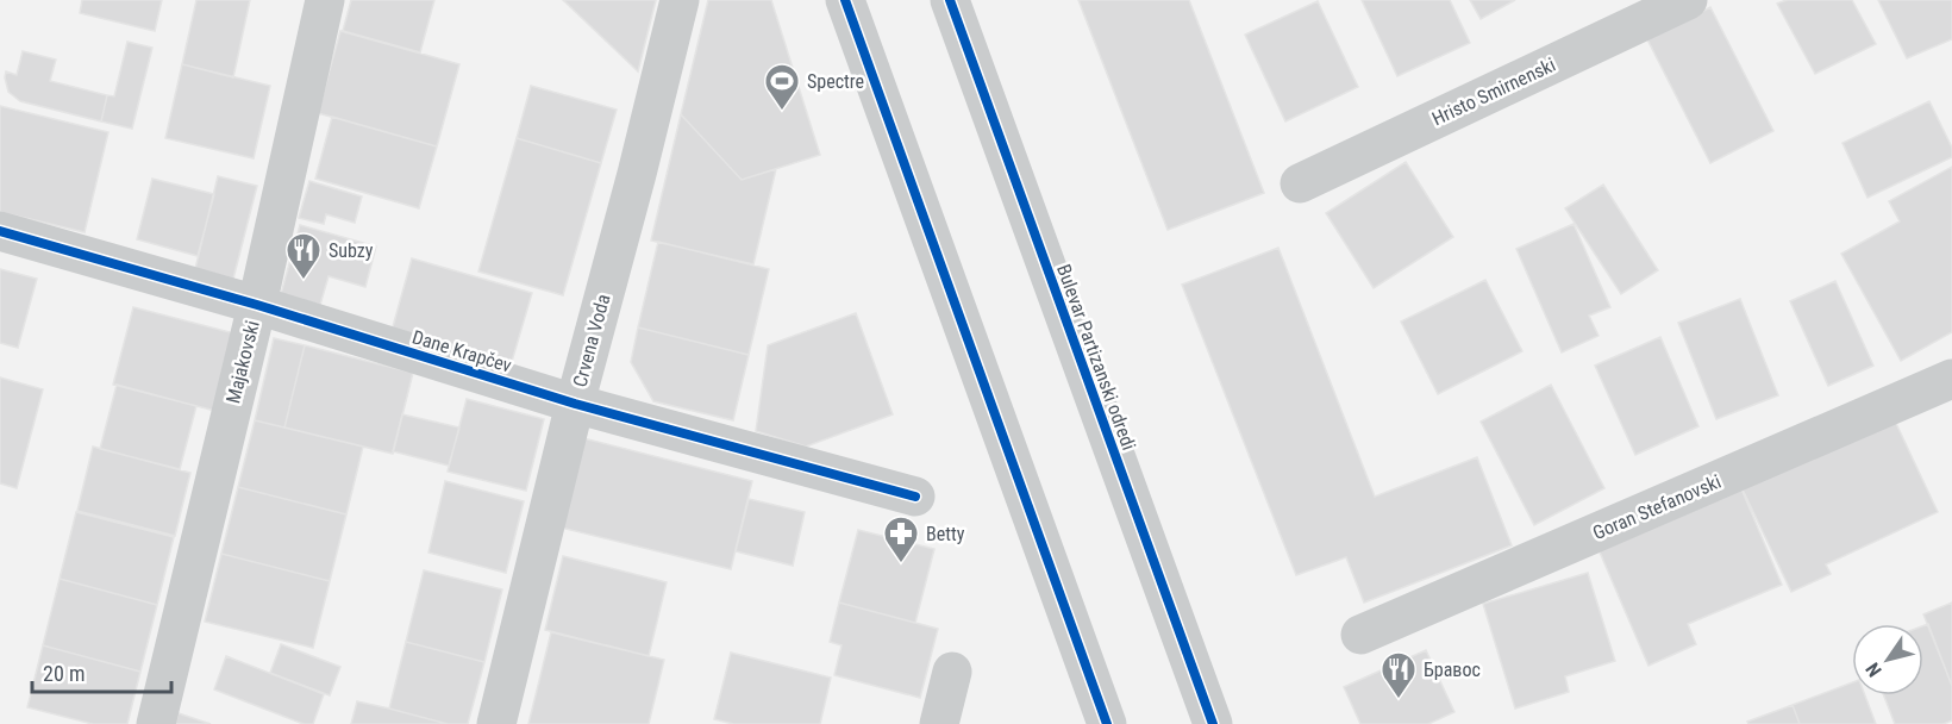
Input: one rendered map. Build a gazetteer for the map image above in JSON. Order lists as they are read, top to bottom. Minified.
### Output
{"streets":{"street":["Hristo Smirnenski","Crvena Voda","Dane Krapčev","Bulevar Partizanski odredi","Majakovski","Goran Stefanovski"]},"crossings":[["Crvena Voda","Dane Krapčev"],["Dane Krapčev","Majakovski"]],"places":{"sports":["Spectre"],"restaurant":["Subzy","Бравос"],"pharmacy":["Betty"]},"scale_bar":"20 m","north":"bottom left"}
